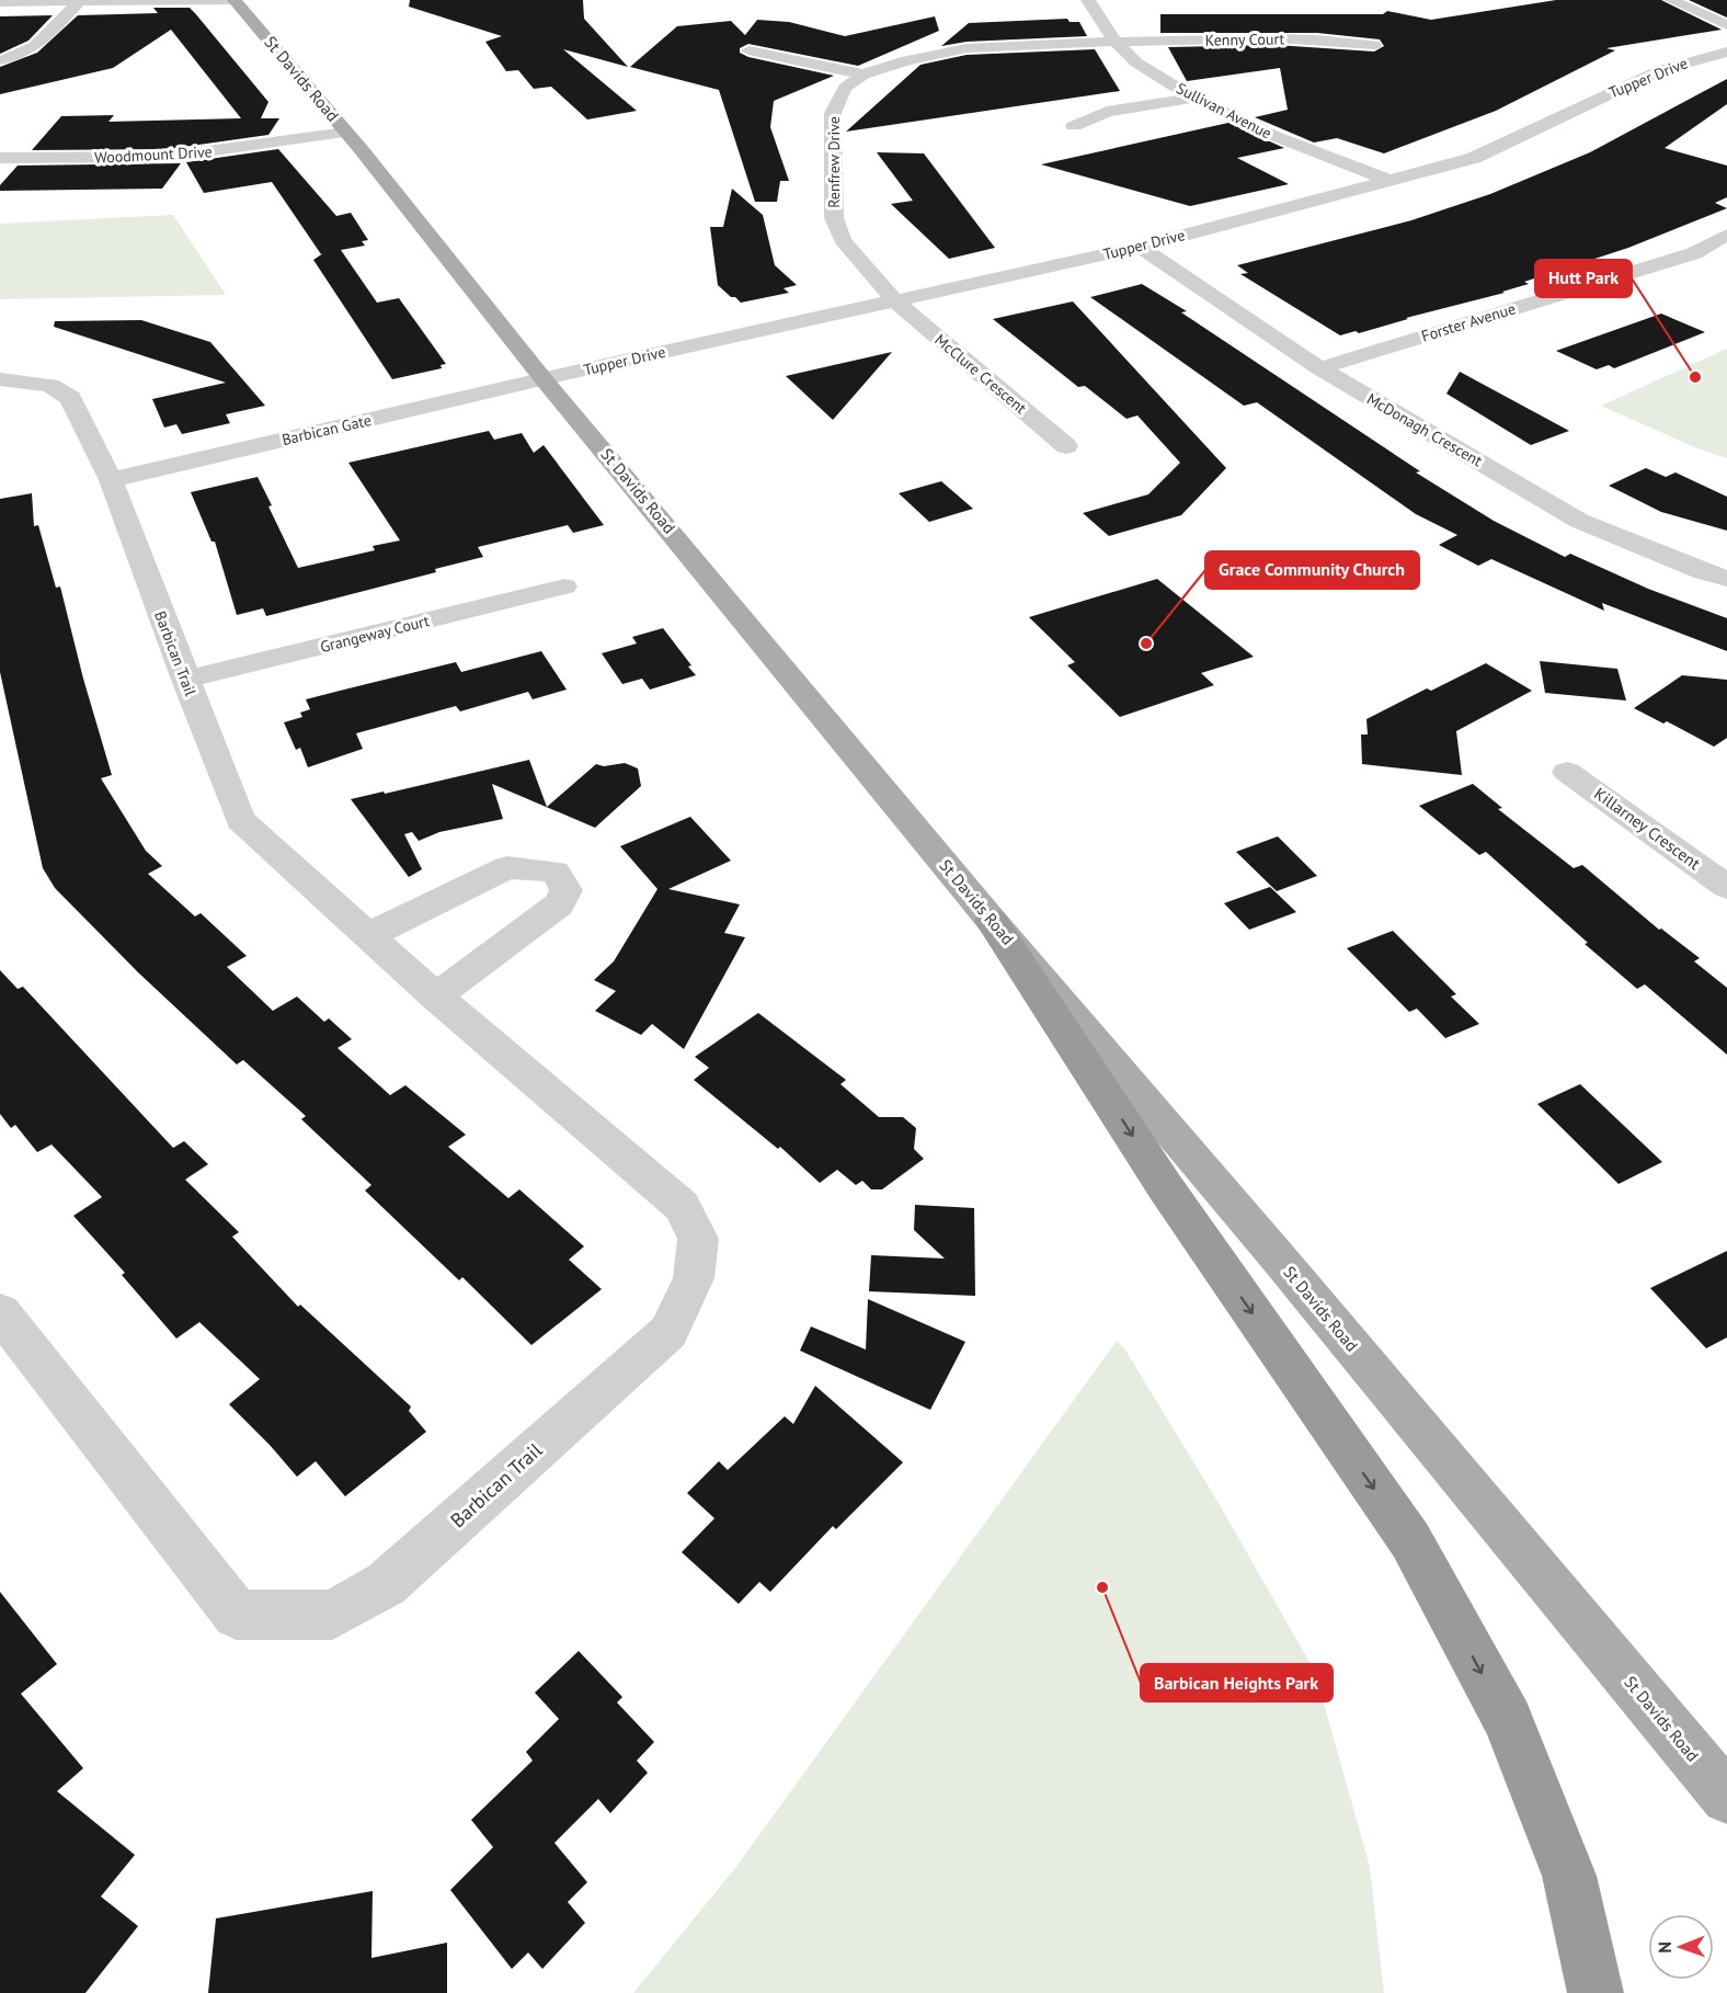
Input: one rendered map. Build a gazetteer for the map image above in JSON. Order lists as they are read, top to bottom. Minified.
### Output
{"streets":{"main road":["St Davids Road"],"street":["Kenny Court","Tupper Drive","Sullivan Avenue","Woodmount Drive","Renfrew Drive","Forster Avenue","McClure Crescent","Barbican Gate","McDonagh Crescent","Grangeway Court","Barbican Trail","Killarney Crescent"]},"crossings":[["Kenny Court","Sullivan Avenue"],["Kenny Court","Renfrew Drive"],["Tupper Drive","St Davids Road"],["Tupper Drive","Sullivan Avenue"],["Tupper Drive","Renfrew Drive"],["Tupper Drive","McClure Crescent"],["Tupper Drive","Barbican Gate"],["Tupper Drive","McDonagh Crescent"],["St Davids Road","Woodmount Drive"],["St Davids Road","Barbican Gate"],["Sullivan Avenue","Renfrew Drive"],["Renfrew Drive","McClure Crescent"],["Forster Avenue","McDonagh Crescent"],["Barbican Gate","Barbican Trail"],["Grangeway Court","Barbican Trail"]],"places":["Hutt Park","Grace Community Church","Barbican Heights Park"],"north":"left"}
